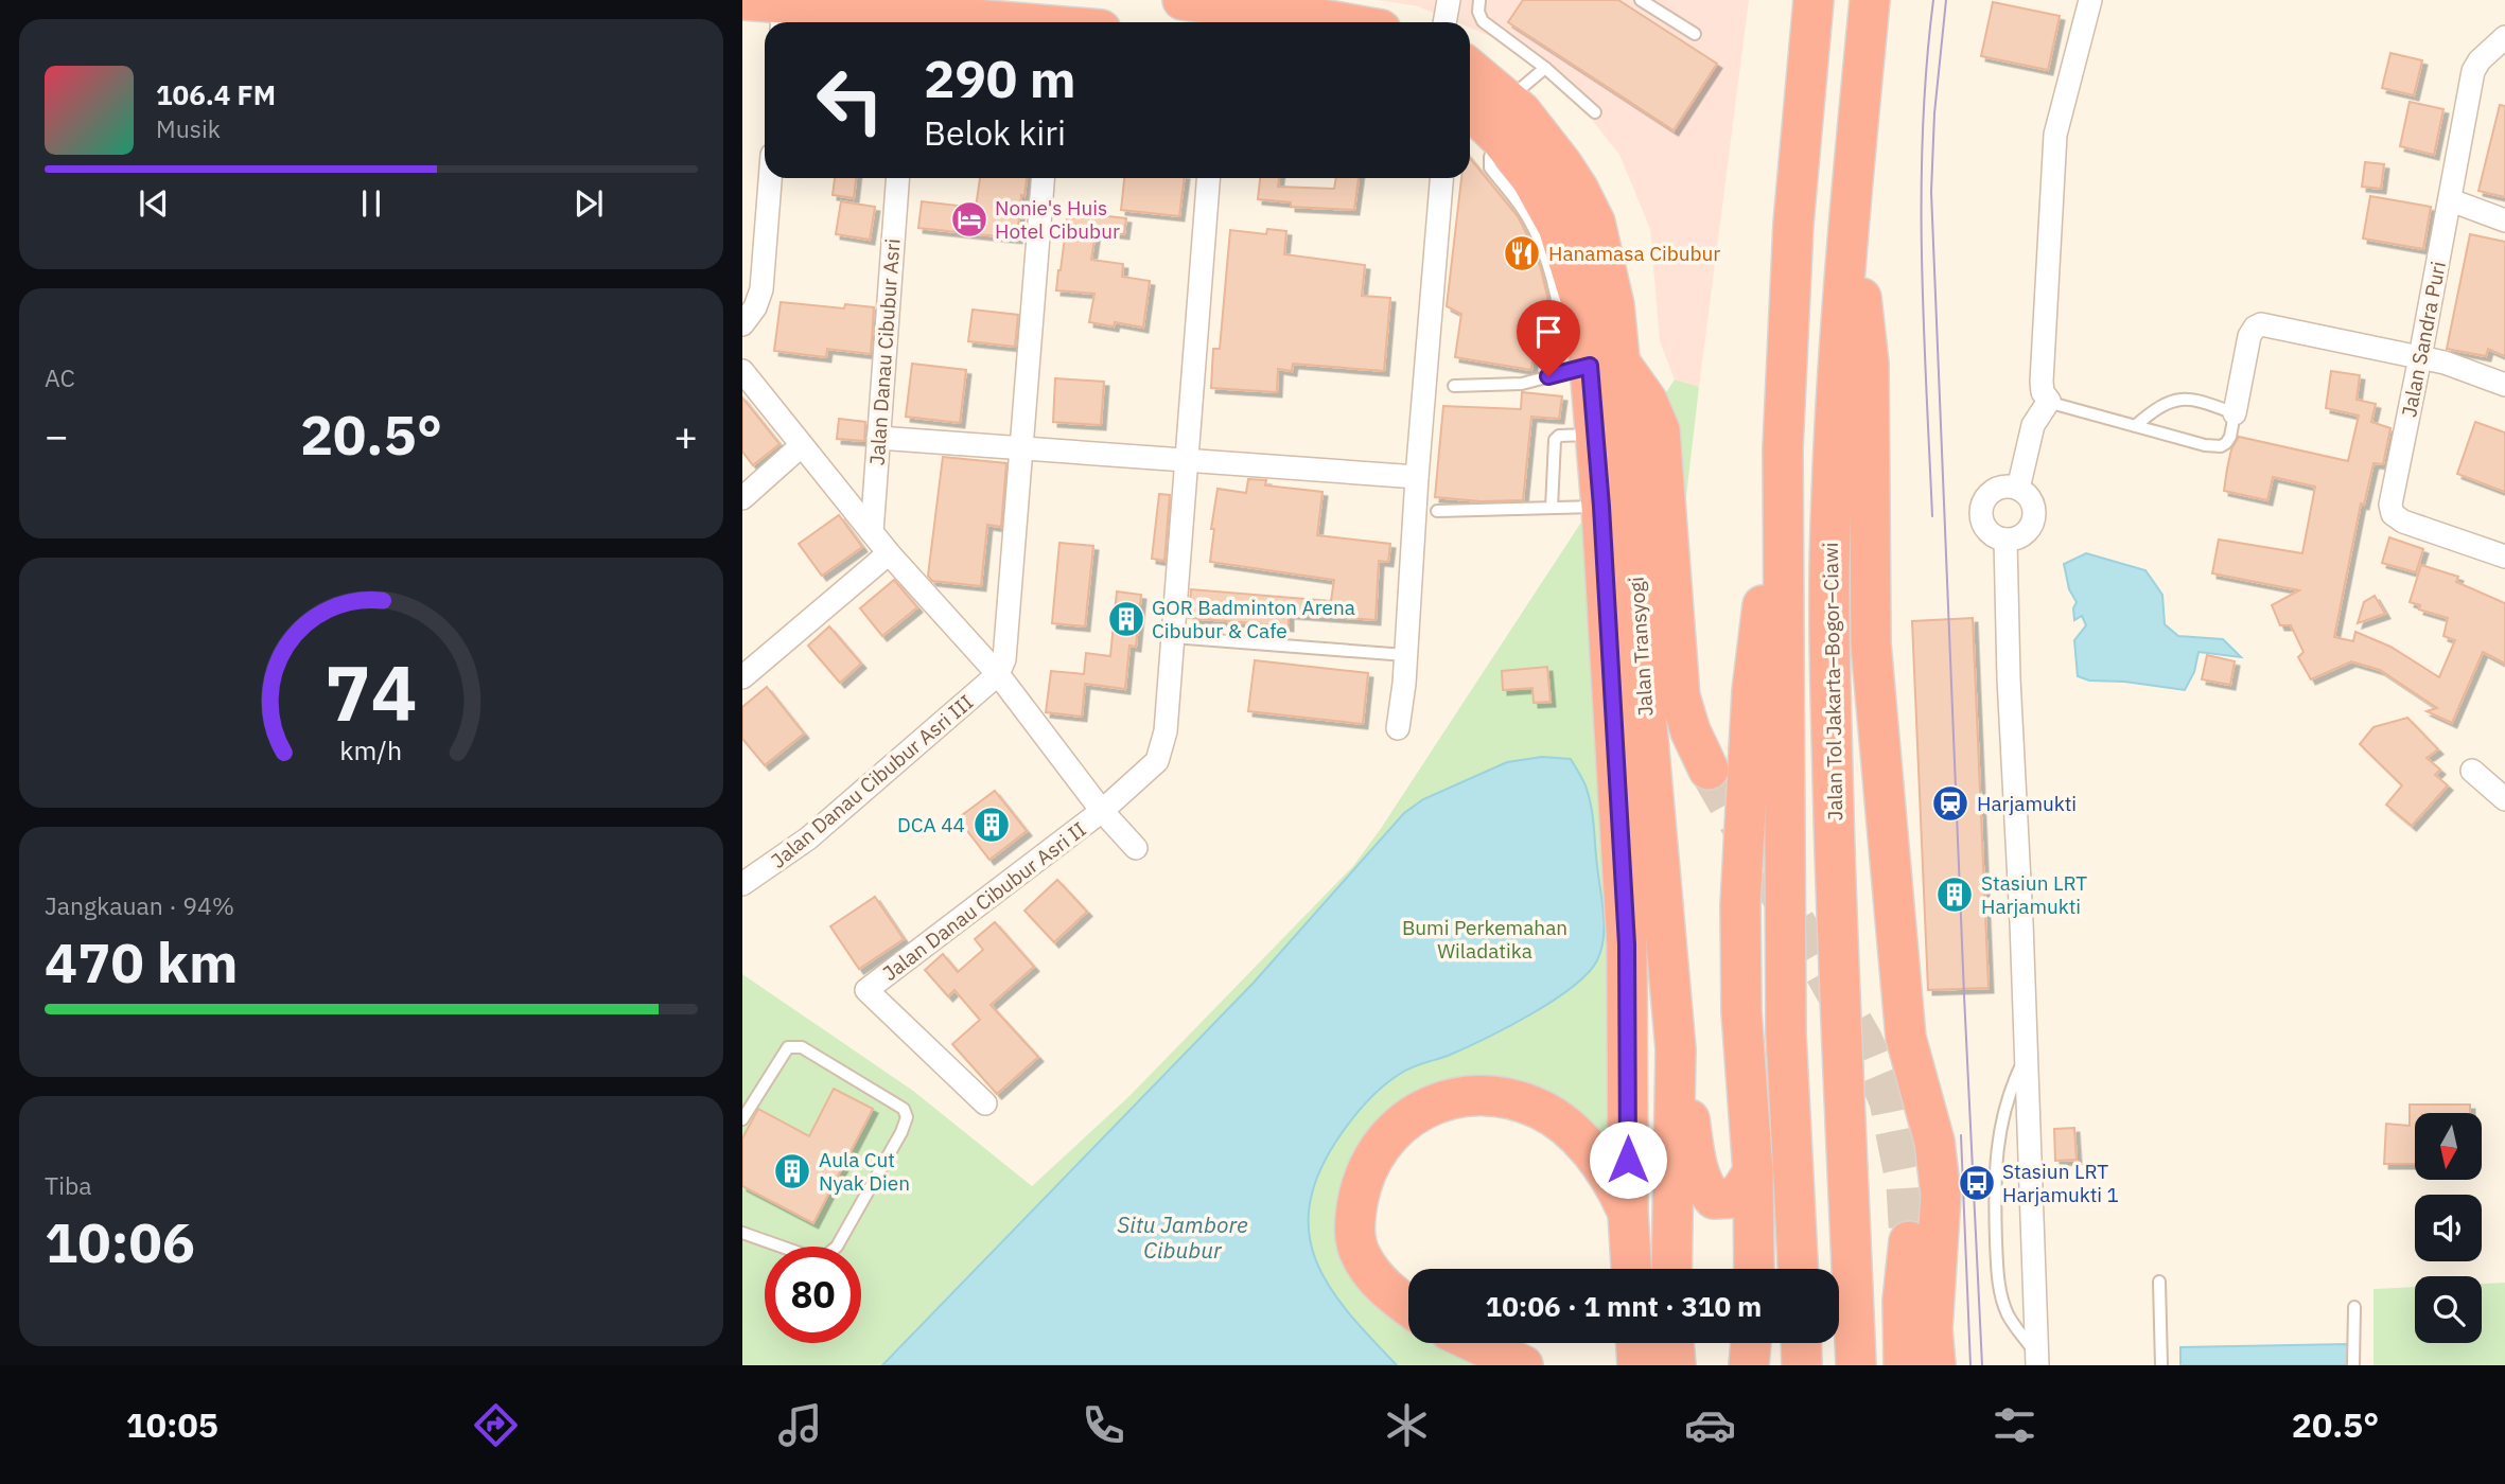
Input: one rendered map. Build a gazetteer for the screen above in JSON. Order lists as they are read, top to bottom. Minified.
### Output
{"streets":{"highway":["Jalan Transyogi","Jalan Tol Jakarta–Bogor–Ciawi"],"street":["Jalan Sandra Puri","Jalan Danau Cibubur Asri","Jalan Danau Cibubur Asri III","Jalan Danau Cibubur Asri II"]},"water":["Situ Jambore Cibubur"],"parks":["Bumi Perkemahan Wiladatika"],"places":{"hotel":["Nonie's Huis Hotel Cibubur"],"restaurant":["Hanamasa Cibubur"],"building":["GOR Badminton Arena Cibubur & Cafe","DCA 44","Stasiun LRT Harjamukti","Aula Cut Nyak Dien"],"station":["Harjamukti"],"bus stop":["Stasiun LRT Harjamukti 1"]},"north":"bottom","page":{"turn":["290 m","Belok kiri"],"song":["106.4 FM","Musik"],"tile":["AC",["Jangkauan · 94%","470 km"],["Tiba","10:06"]],"heat":["−","20.5°","+"],"limit":"80","trip":"10:06 · 1 mnt · 310 m","tabs":["10:05","20.5°"],"gauge":["74","km/h"]}}
